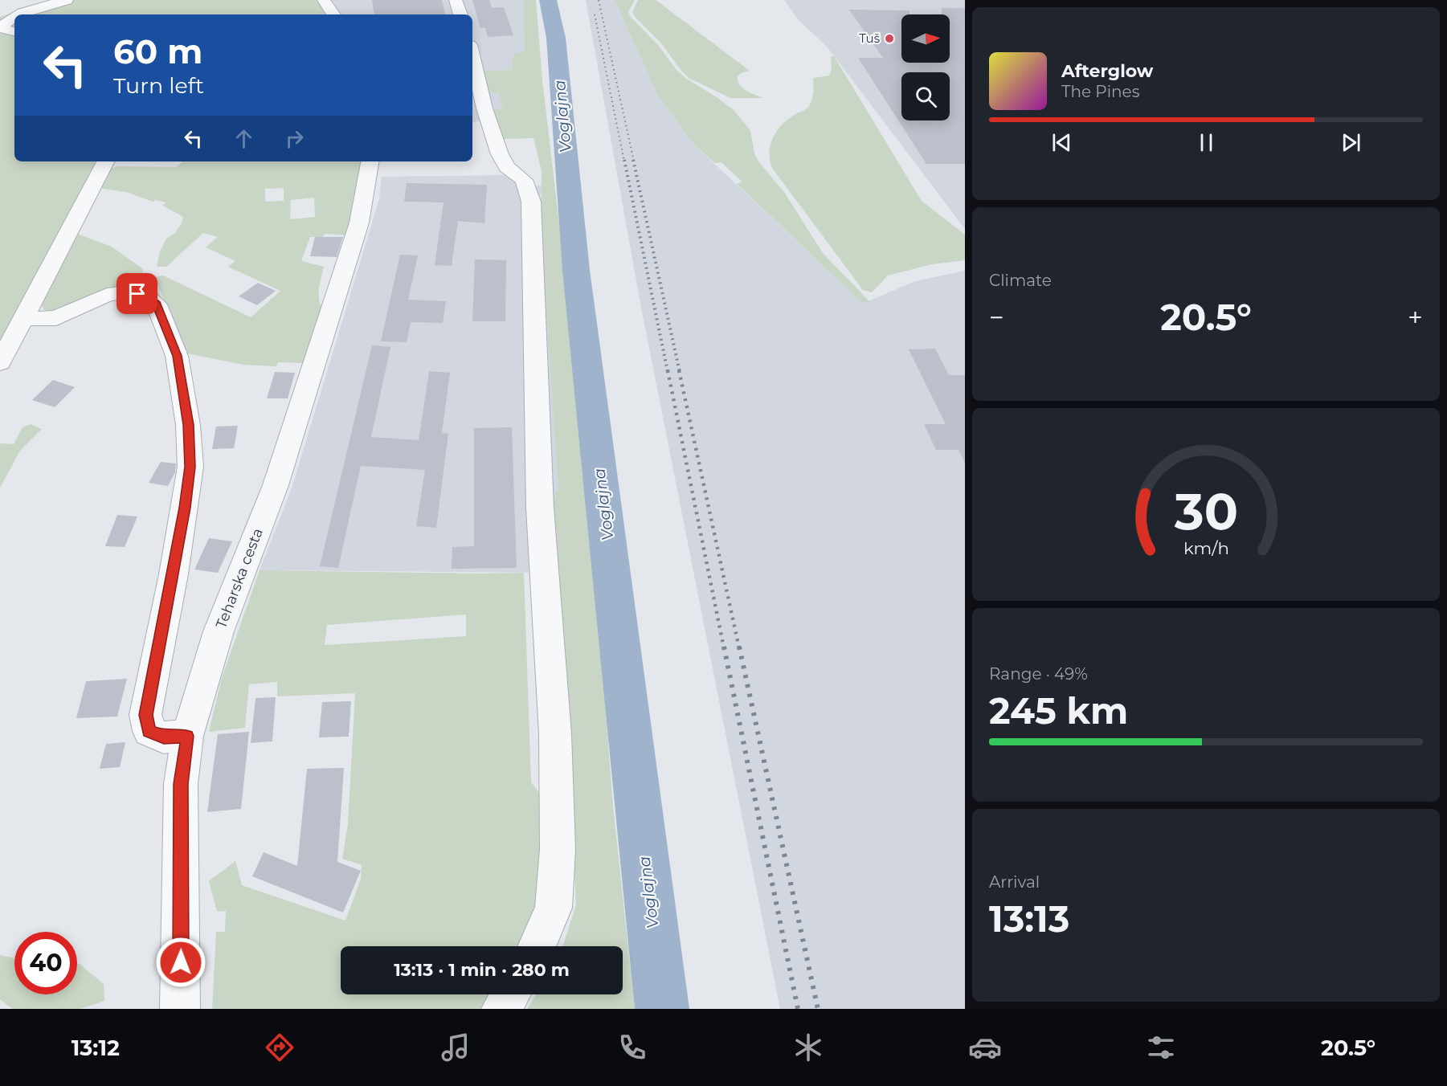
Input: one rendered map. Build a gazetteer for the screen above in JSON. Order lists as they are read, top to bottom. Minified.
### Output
{"streets":{"street":["Teharska cesta"]},"water":["Voglajna"],"places":["Tuš"],"north":"right","page":{"turn":["60 m","Turn left"],"song":["Afterglow","The Pines"],"tile":["Climate",["Range · 49%","245 km"],["Arrival","13:13"]],"heat":["−","20.5°","+"],"limit":"40","trip":"13:13 · 1 min · 280 m","tabs":["13:12","20.5°"],"gauge":["30","km/h"]}}
